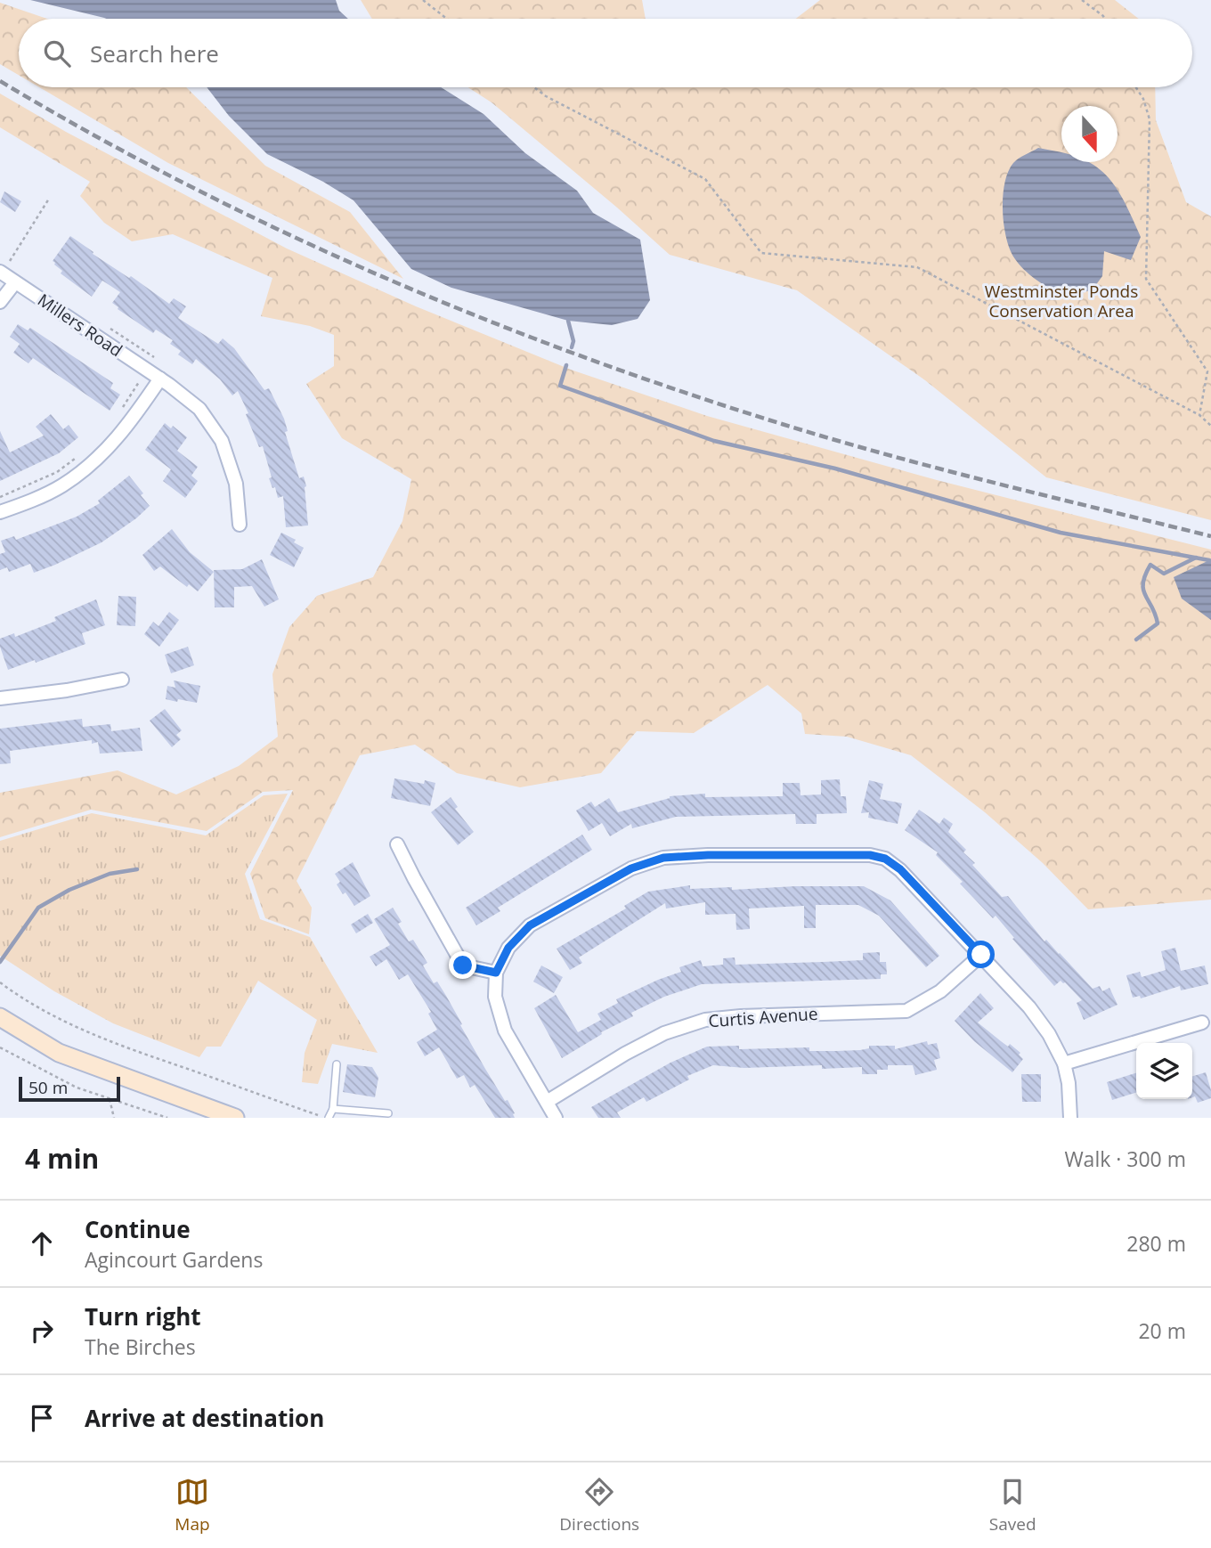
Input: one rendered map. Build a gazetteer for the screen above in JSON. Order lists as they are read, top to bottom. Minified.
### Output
{"streets":{"street":["Millers Road","Curtis Avenue"]},"parks":["Westminster Ponds Conservation Area"],"scale_bar":"50 m","north":"bottom","page":{"search":"Search here","scale":"50 m","heading":["4 min","Walk · 300 m"],"list":[["Continue","Agincourt Gardens","280 m"],["Turn right","The Birches","20 m"],"Arrive at destination"],"nav":["Map","Directions","Saved"]}}
